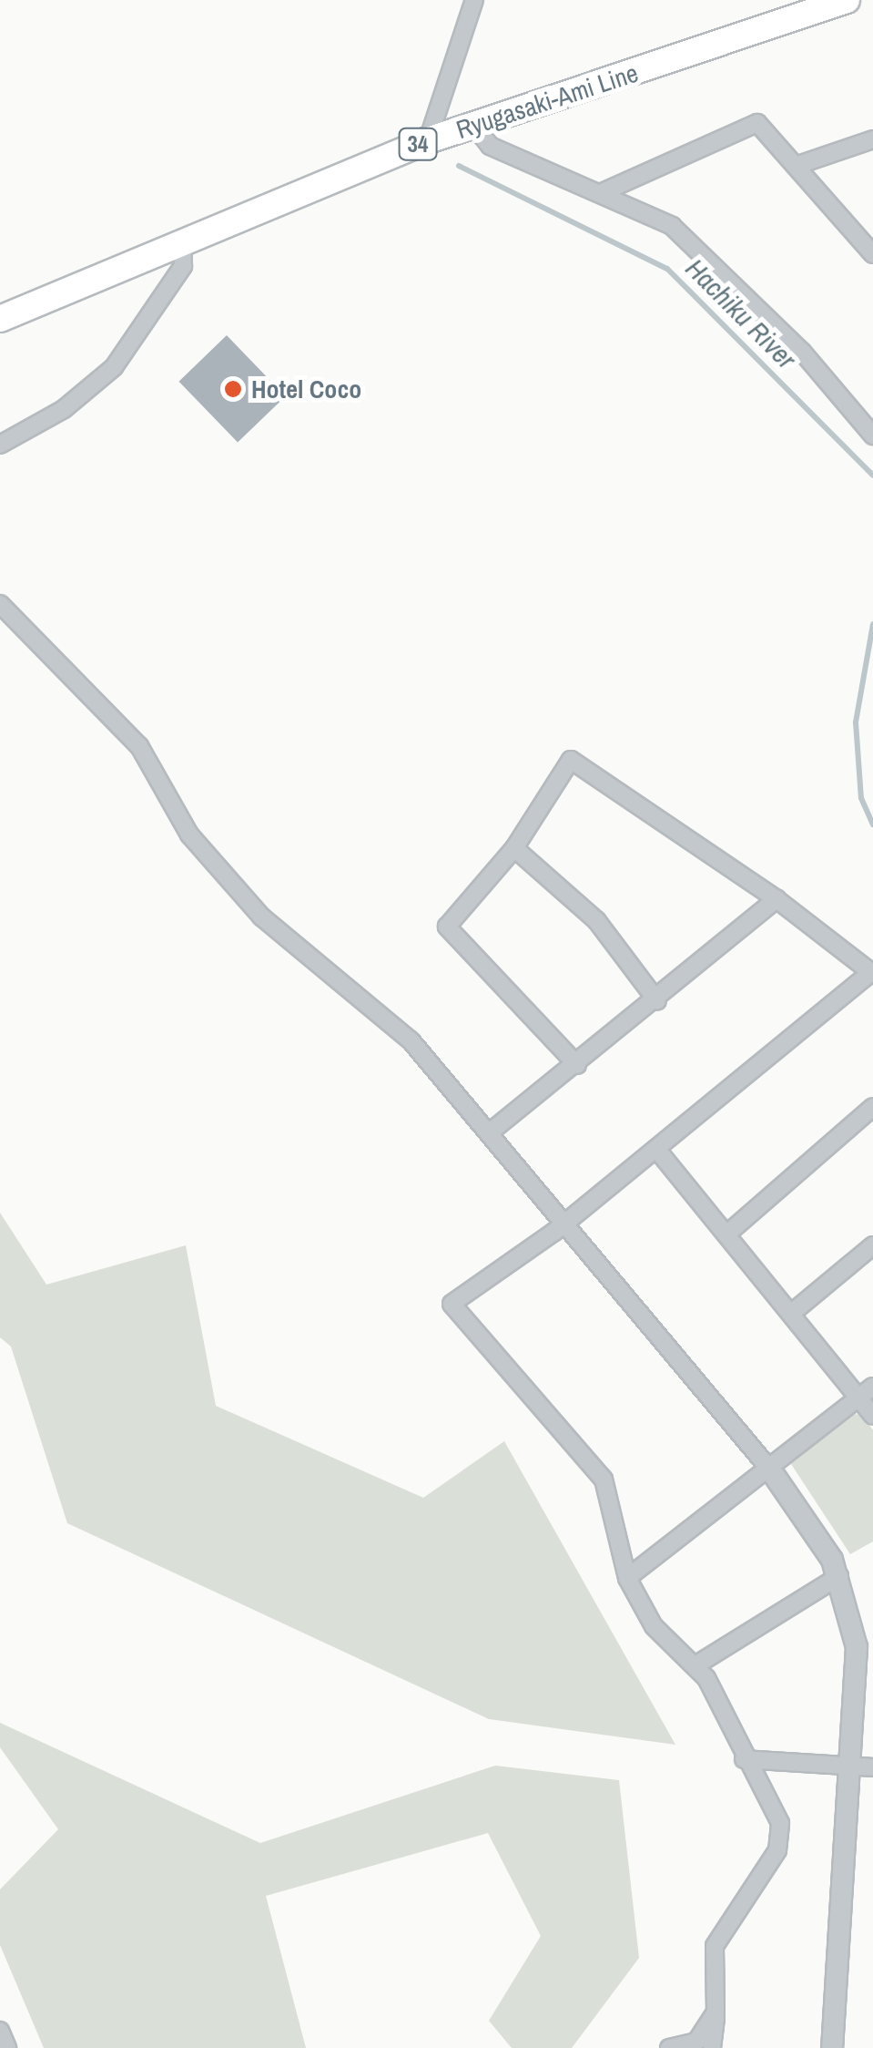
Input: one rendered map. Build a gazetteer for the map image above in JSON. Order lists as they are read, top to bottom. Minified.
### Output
{"streets":{"main road":["Ryugasaki-Ami Line","34"]},"water":["Hachiku River"],"places":["Hotel Coco"]}
